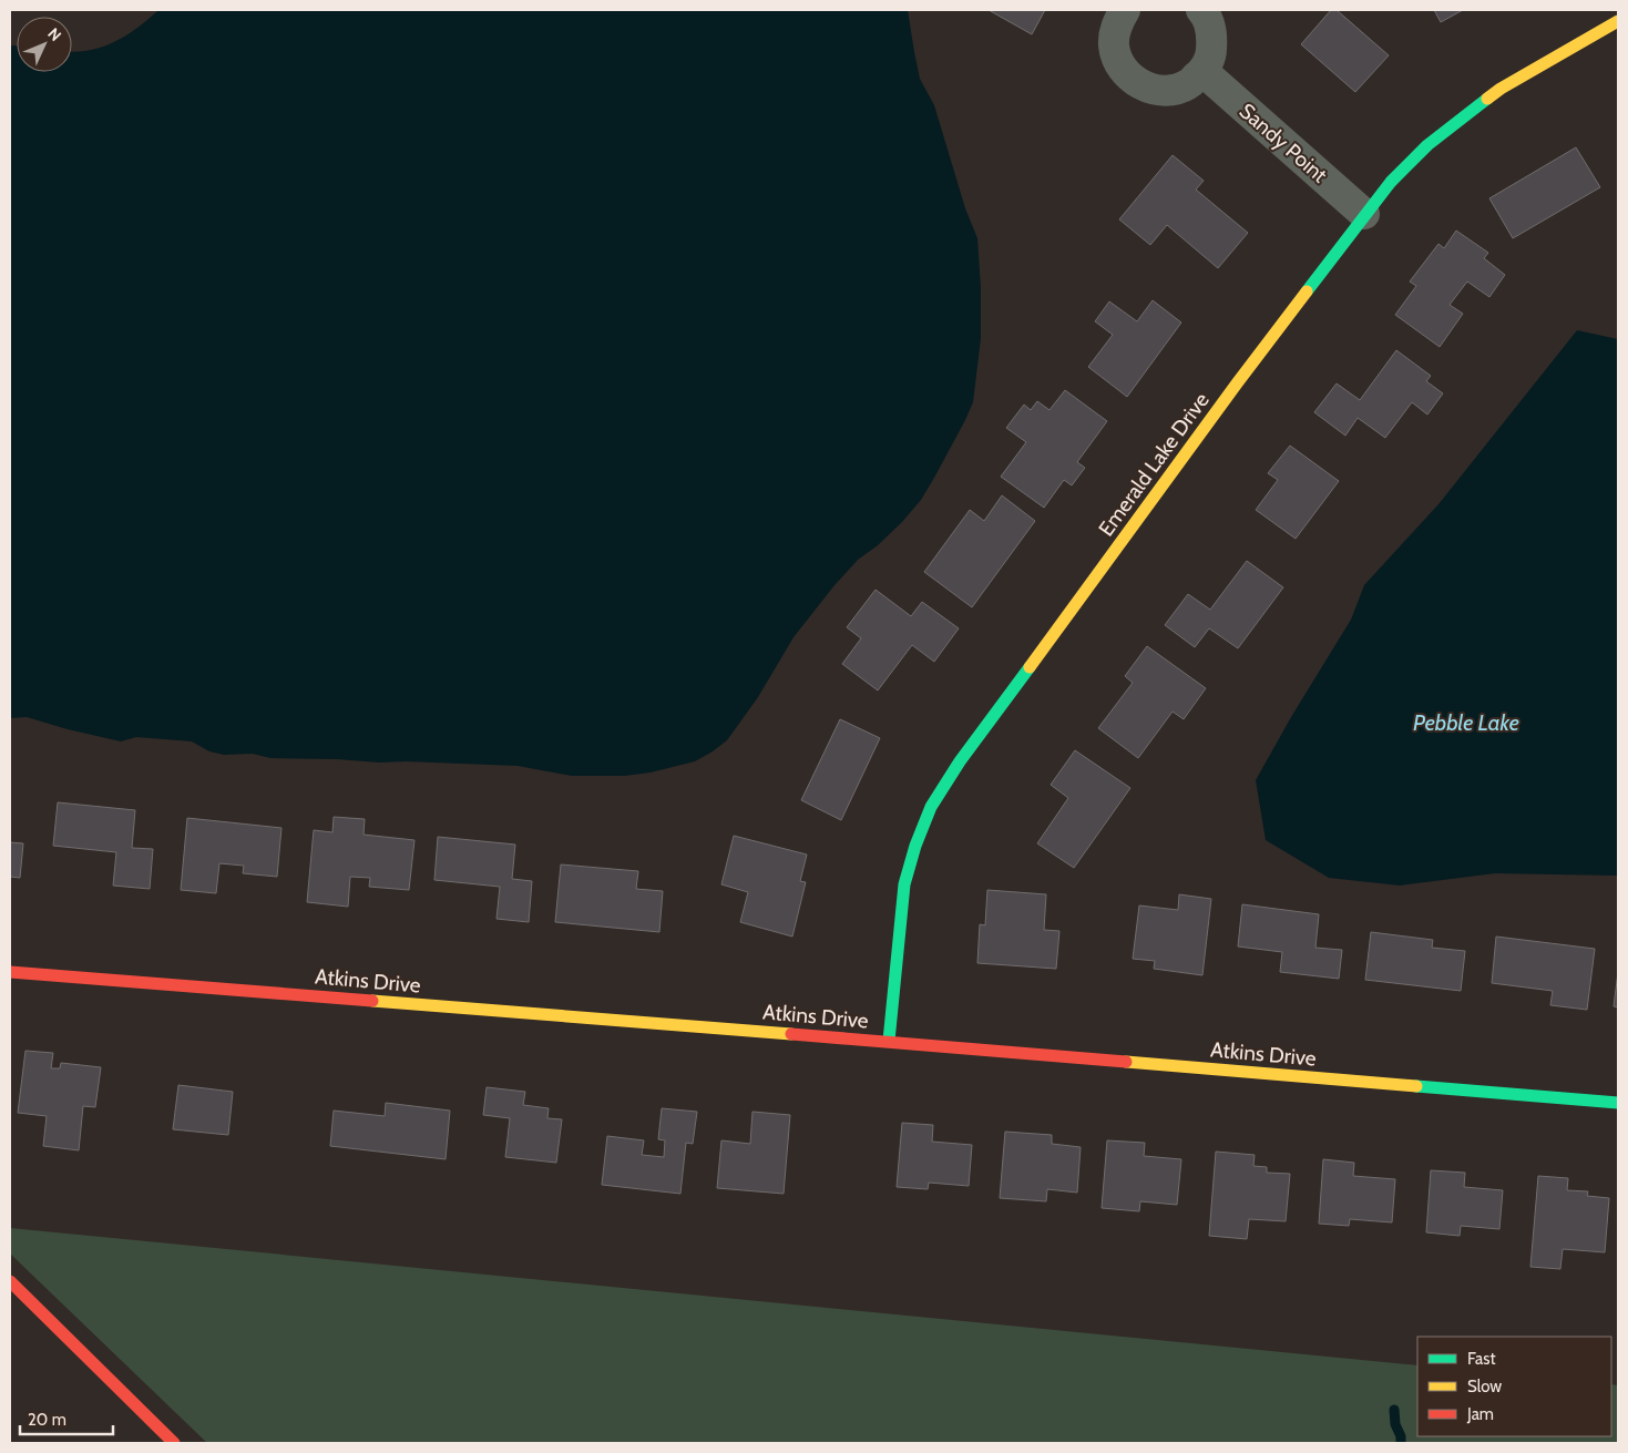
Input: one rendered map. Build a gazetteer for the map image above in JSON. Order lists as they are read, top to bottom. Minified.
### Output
{"streets":{"street":["Sandy Point","Emerald Lake Drive","Atkins Drive"]},"crossings":[["Sandy Point","Emerald Lake Drive"],["Emerald Lake Drive","Atkins Drive"]],"water":["Pebble Lake"],"legend":["Fast","Slow","Jam"],"scale_bar":"20 m","north":"top right"}
